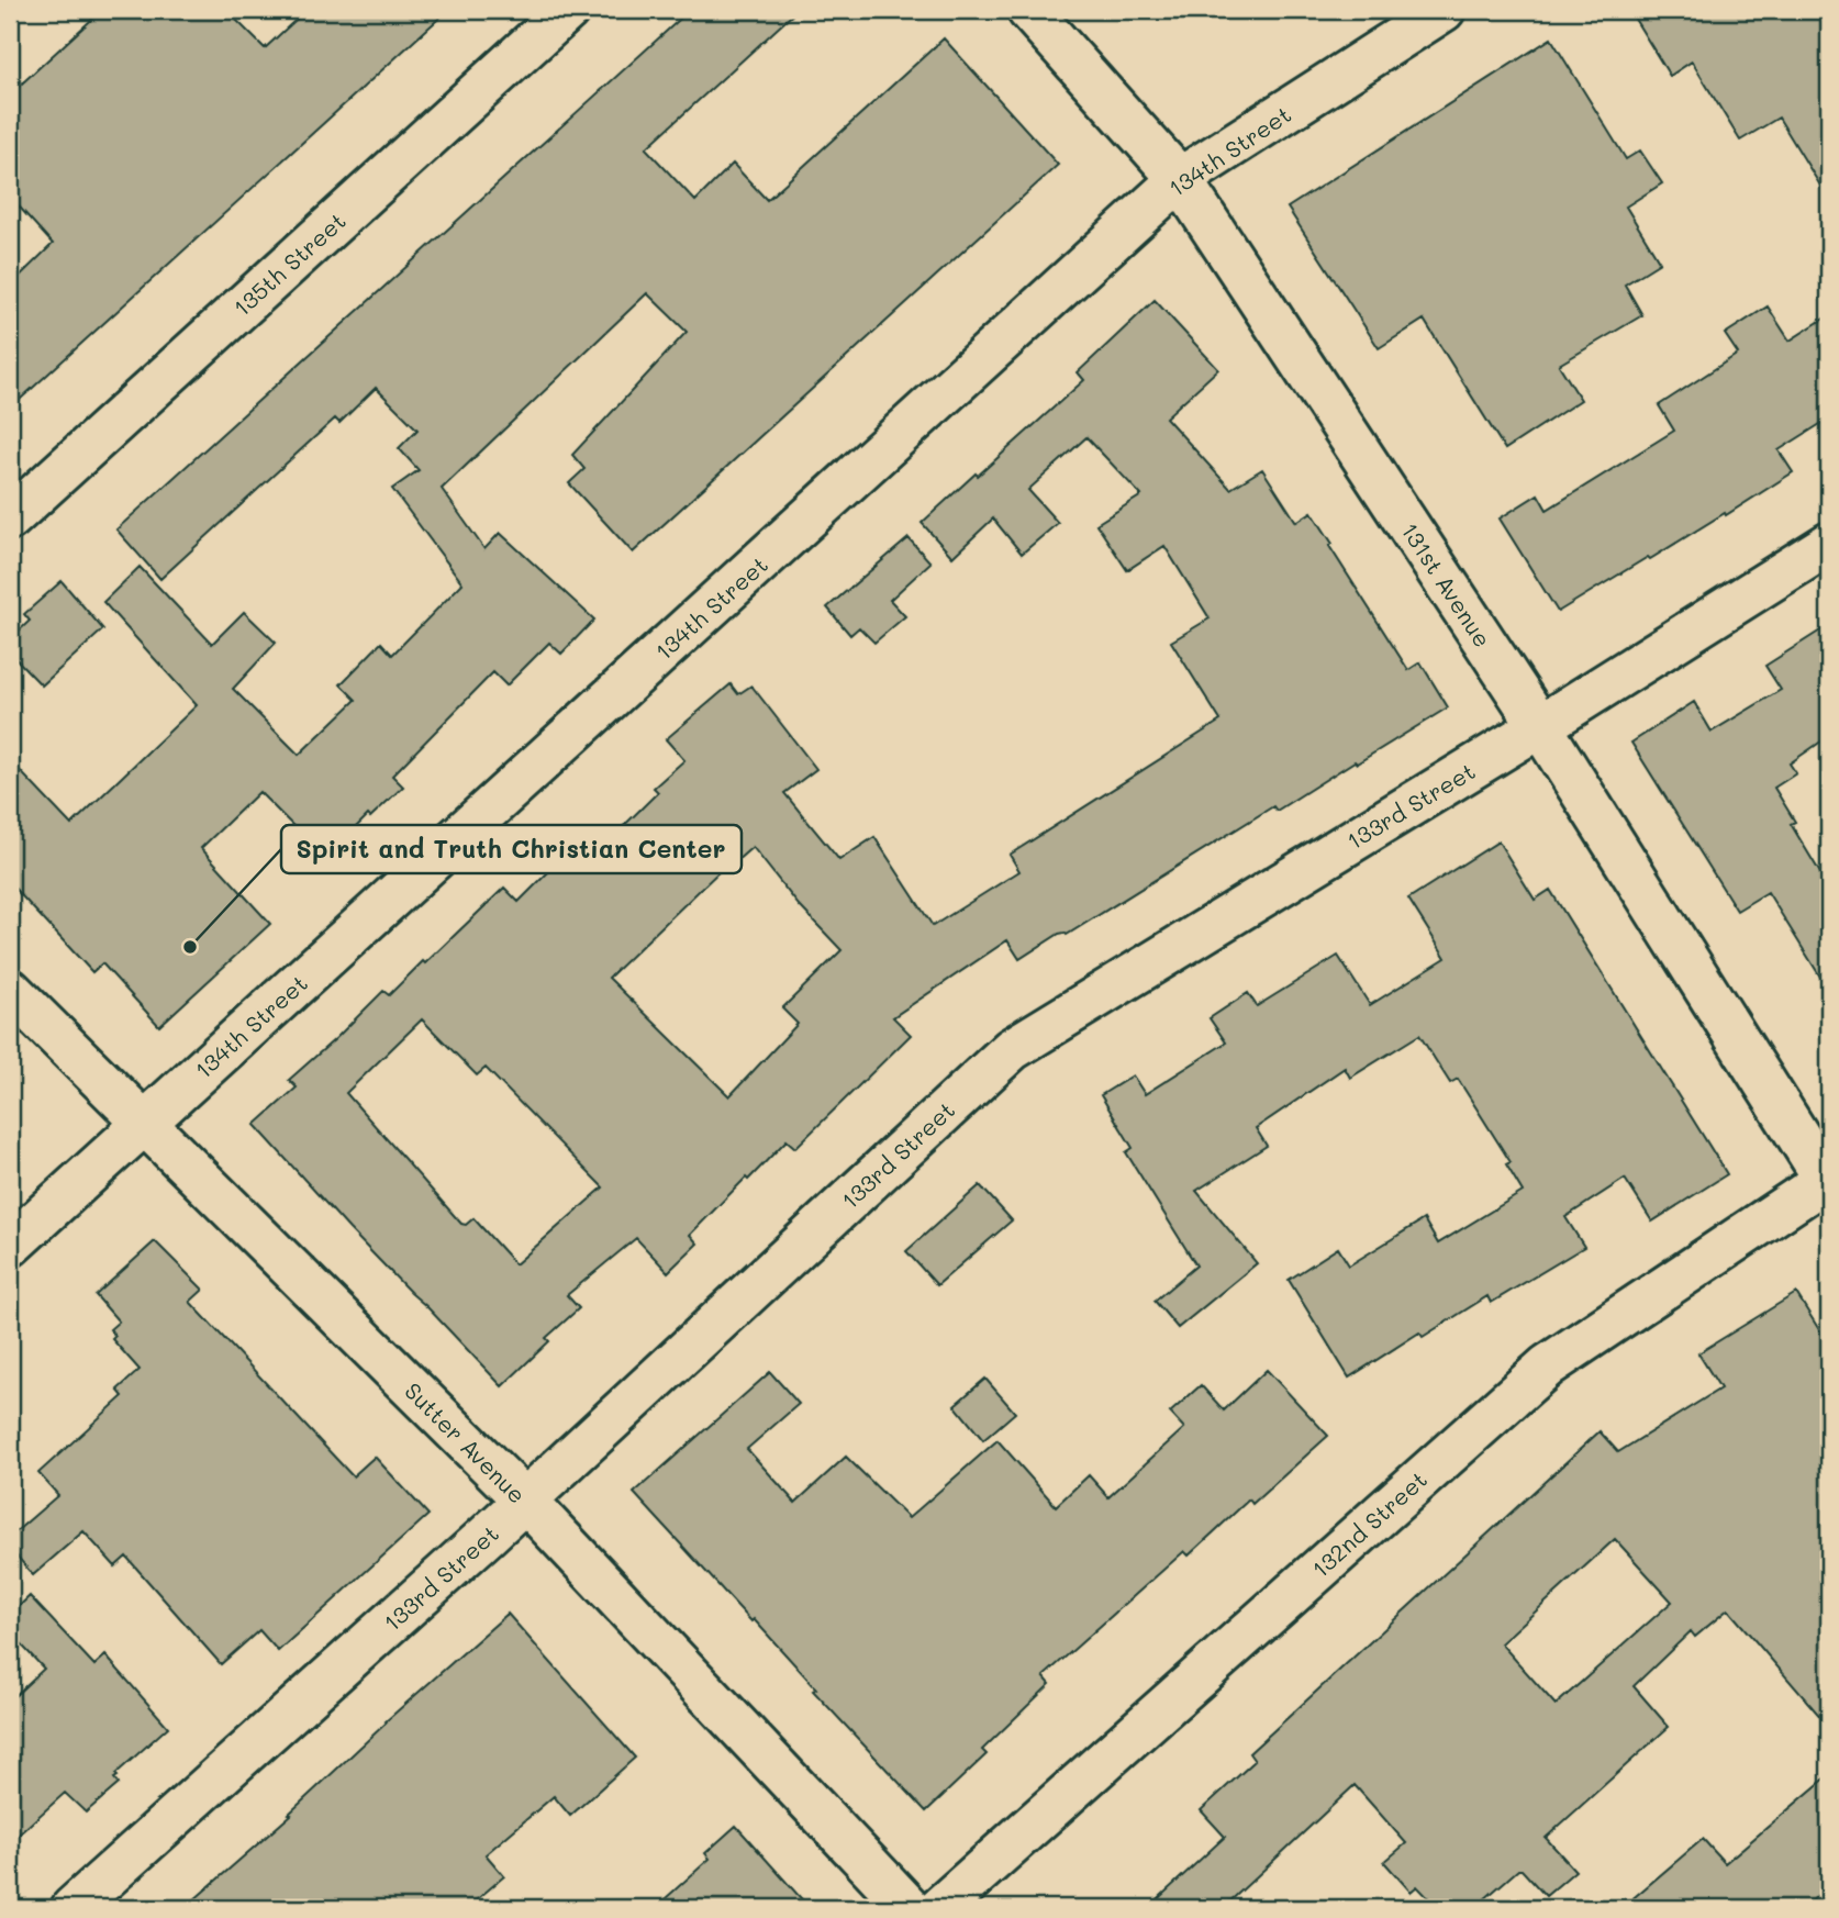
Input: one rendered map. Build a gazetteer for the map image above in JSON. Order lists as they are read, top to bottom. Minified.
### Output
{"streets":{"street":["134th Street","135th Street","131st Avenue","133rd Street","Sutter Avenue","132nd Street"]},"crossings":[["134th Street","131st Avenue"],["134th Street","Sutter Avenue"],["131st Avenue","133rd Street"],["131st Avenue","132nd Street"],["133rd Street","Sutter Avenue"]],"places":["Spirit and Truth Christian Center"]}
